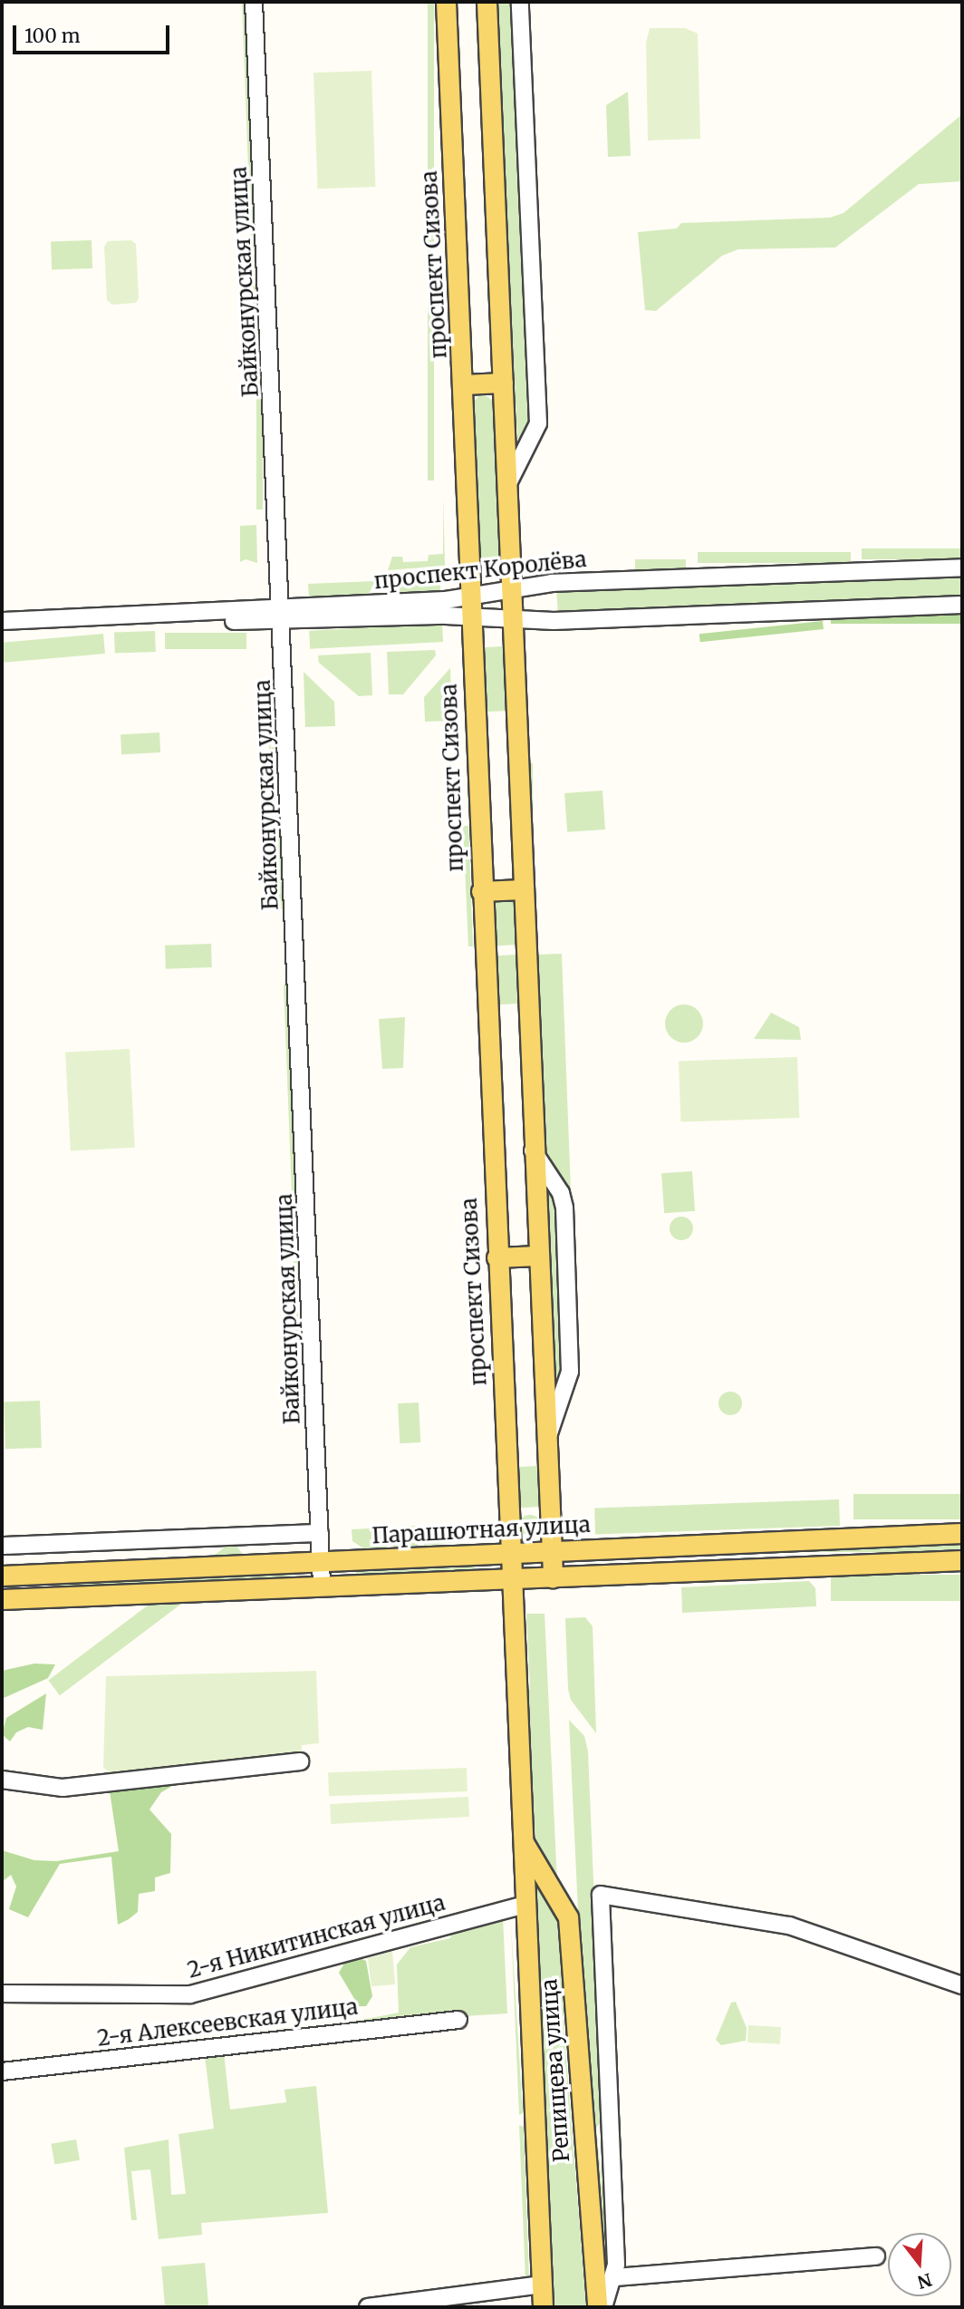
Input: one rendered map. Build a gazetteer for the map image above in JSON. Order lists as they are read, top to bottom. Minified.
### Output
{"streets":{"main road":["проспект Сизова","Парашютная улица","Репищева улица"],"street":["Байконурская улица","проспект Королёва","2-я Никитинская улица","2-я Алексеевская улица"]},"crossings":[["проспект Сизова","проспект Королёва"],["проспект Сизова","Парашютная улица"],["проспект Сизова","Репищева улица"],["Байконурская улица","проспект Королёва"],["Байконурская улица","Парашютная улица"],["Парашютная улица","Репищева улица"],["2-я Никитинская улица","Репищева улица"]],"scale_bar":"100 m","north":"bottom"}
